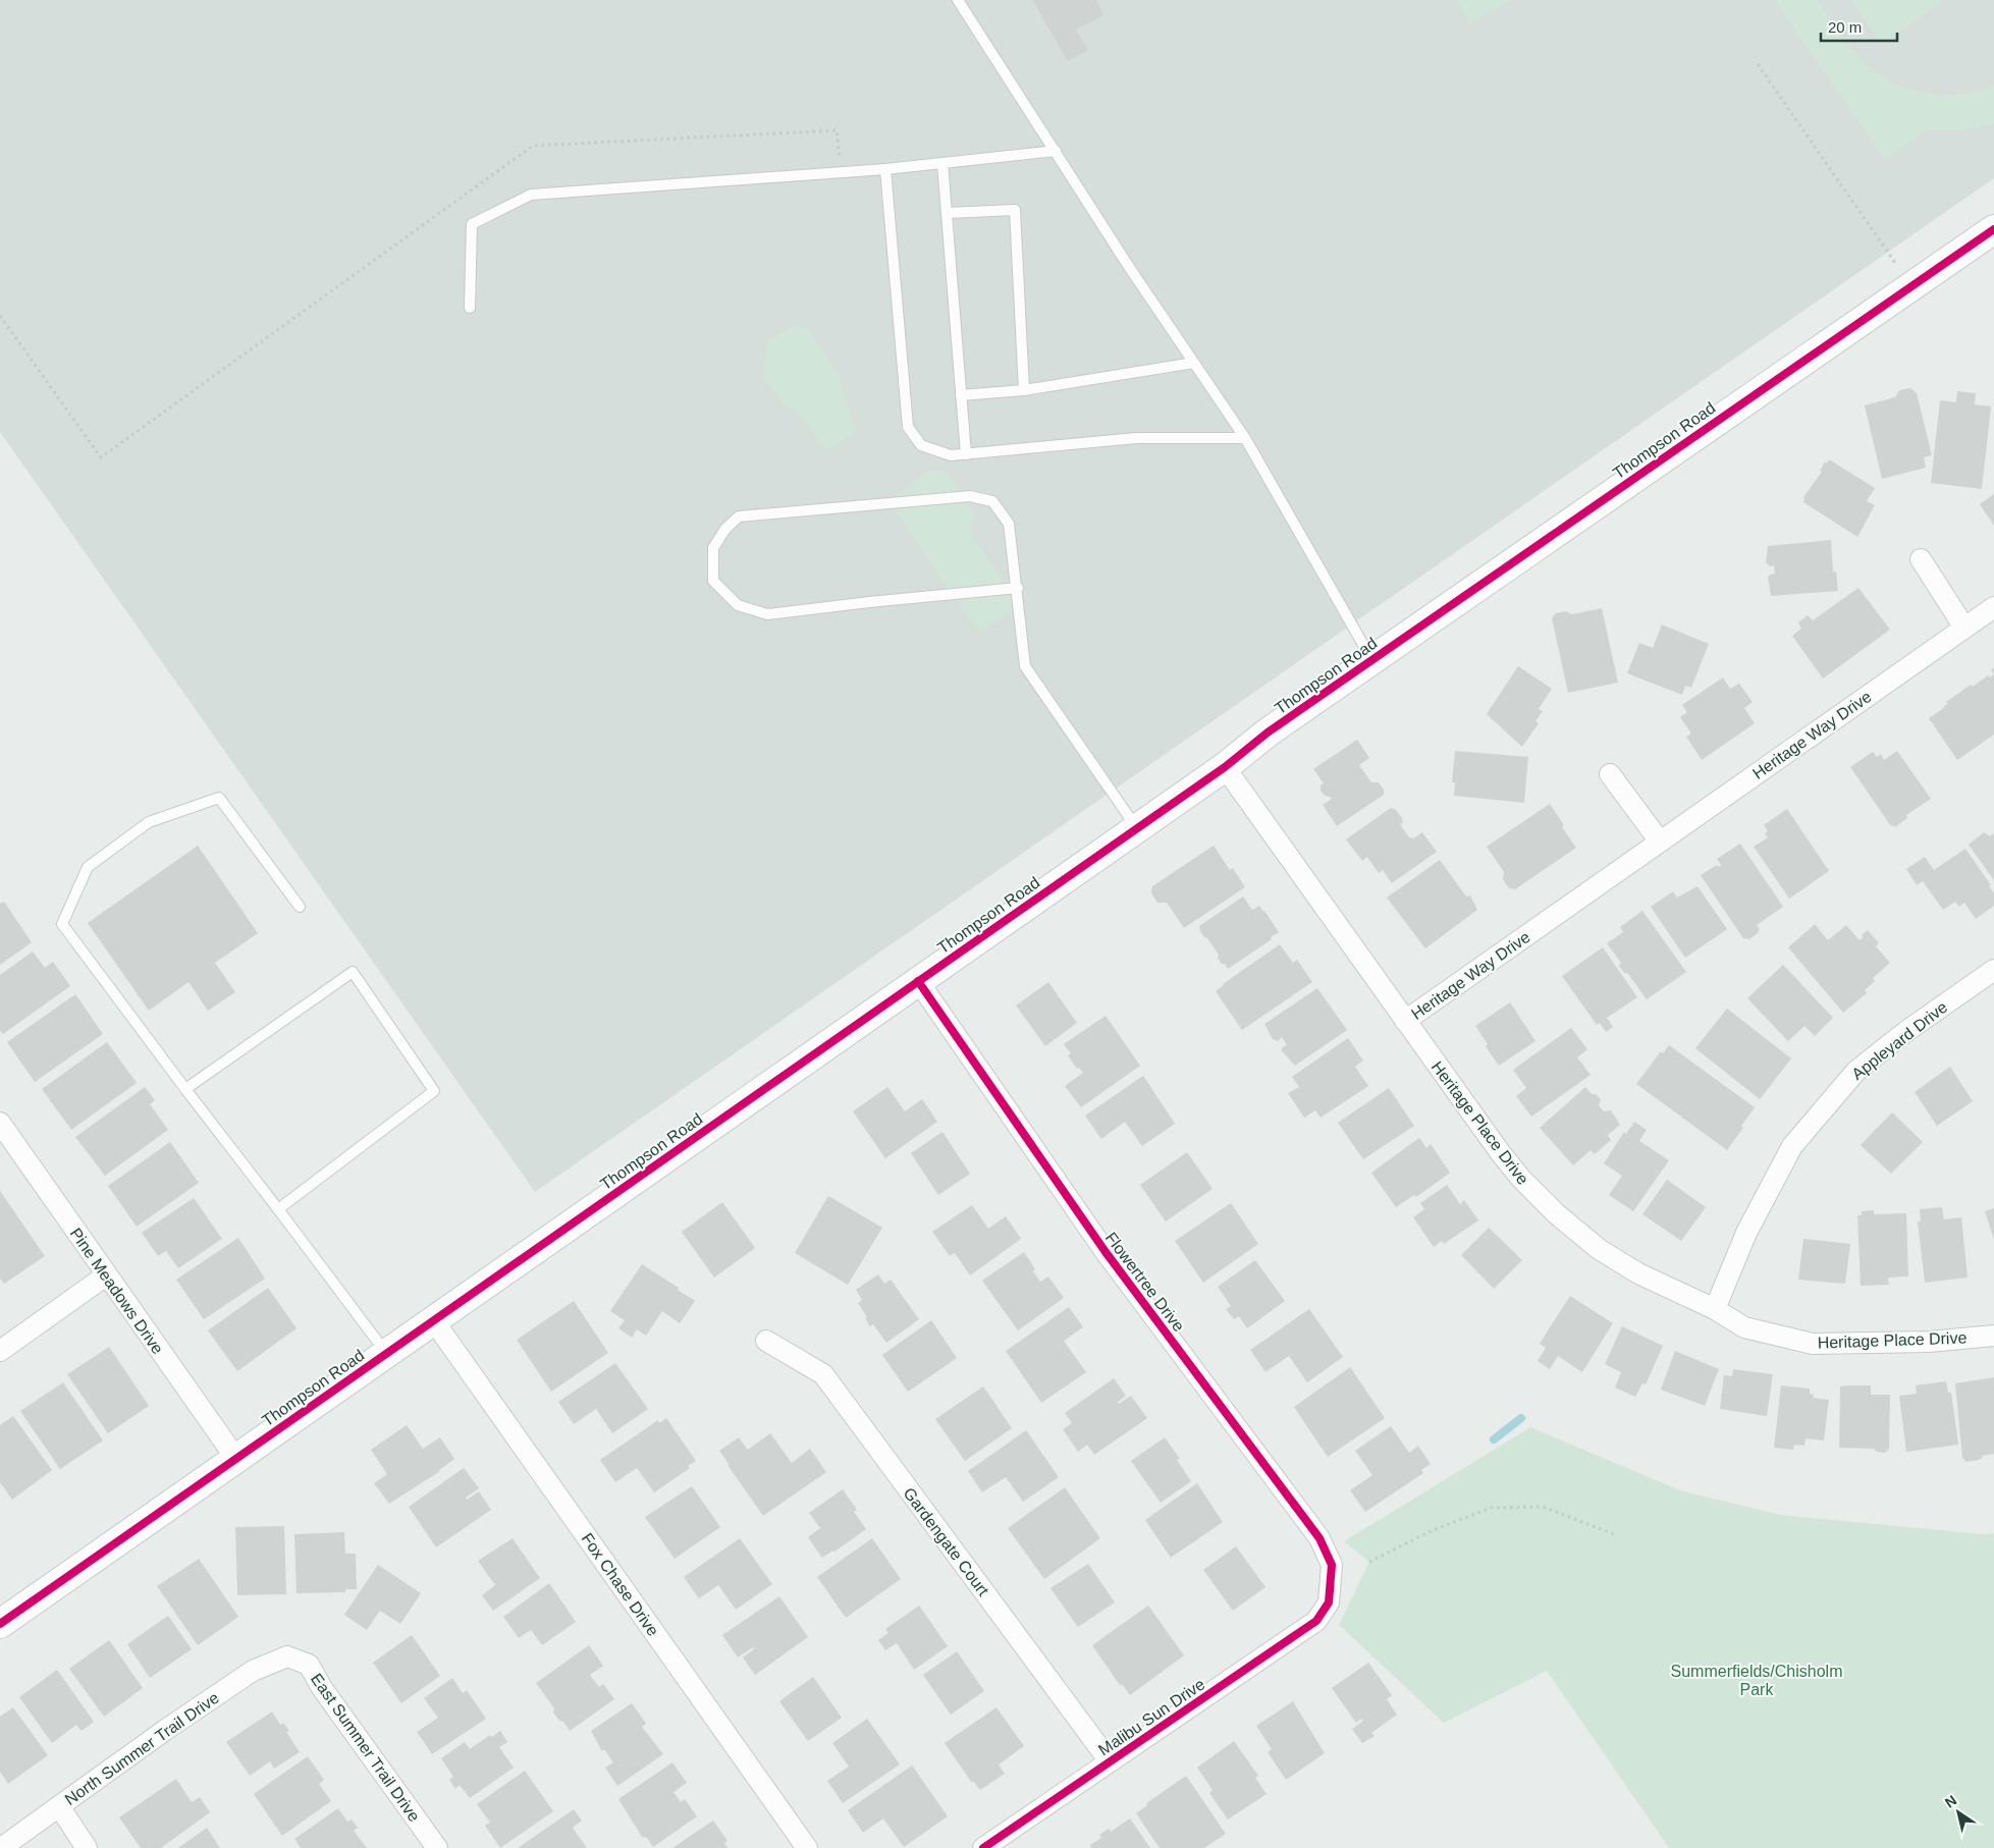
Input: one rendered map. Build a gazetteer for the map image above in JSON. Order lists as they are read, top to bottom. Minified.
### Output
{"streets":{"street":["Thompson Road","Heritage Way Drive","Appleyard Drive","Heritage Place Drive","Flowertree Drive","Pine Meadows Drive","Gardengate Court","Fox Chase Drive","Malibu Sun Drive","East Summer Trail Drive","North Summer Trail Drive"]},"crossings":[["Thompson Road","Heritage Place Drive"],["Thompson Road","Flowertree Drive"],["Thompson Road","Pine Meadows Drive"],["Thompson Road","Fox Chase Drive"],["Heritage Way Drive","Heritage Place Drive"],["Appleyard Drive","Heritage Place Drive"],["Flowertree Drive","Malibu Sun Drive"],["Gardengate Court","Malibu Sun Drive"],["East Summer Trail Drive","North Summer Trail Drive"]],"parks":["Summerfields/Chisholm Park"],"scale_bar":"20 m","north":"top left"}
